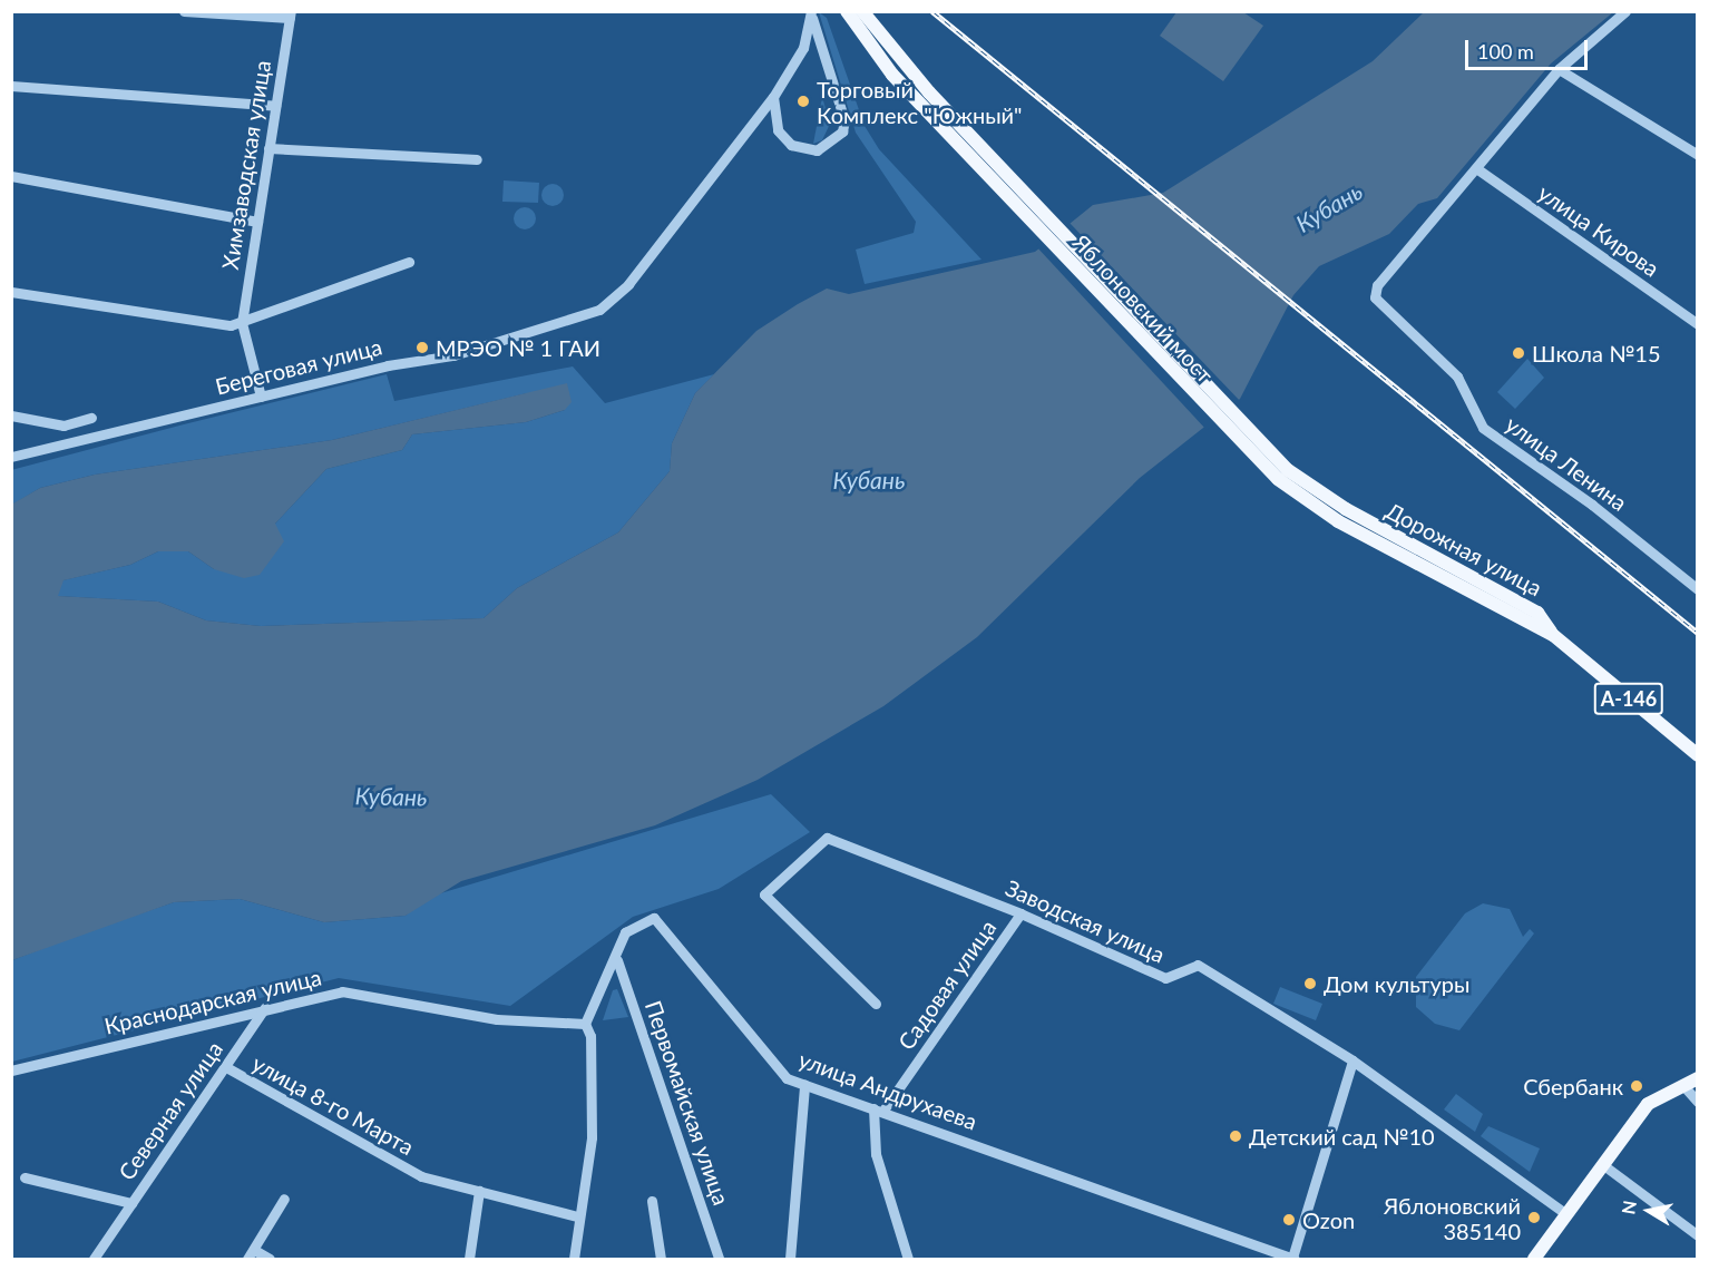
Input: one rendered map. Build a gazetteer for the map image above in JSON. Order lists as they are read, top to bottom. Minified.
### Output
{"streets":{"main road":["Яблоновский мост","Дорожная улица","А-146"],"street":["Химзаводская улица","улица Кирова","Береговая улица","улица Ленина","Заводская улица","Садовая улица","Краснодарская улица","улица Андрухаева","Первомайская улица","улица 8-го Марта","Северная улица"]},"crossings":[["Химзаводская улица","Береговая улица"],["улица Кирова","улица Ленина"],["Яблоновский мост","Дорожная улица"],["Заводская улица","Садовая улица"],["Садовая улица","улица Андрухаева"],["Краснодарская улица","улица Андрухаева"],["Краснодарская улица","Северная улица"],["улица Андрухаева","Первомайская улица"],["улица 8-го Марта","Северная улица"]],"water":["Кубань"],"places":["Торговый Комплекс \"Южный\"","МРЭО № 1 ГАИ","Школа №15","Дом культуры","Сбербанк","Детский сад №10","Яблоновский 385140","Ozon"],"scale_bar":"100 m","north":"left"}
